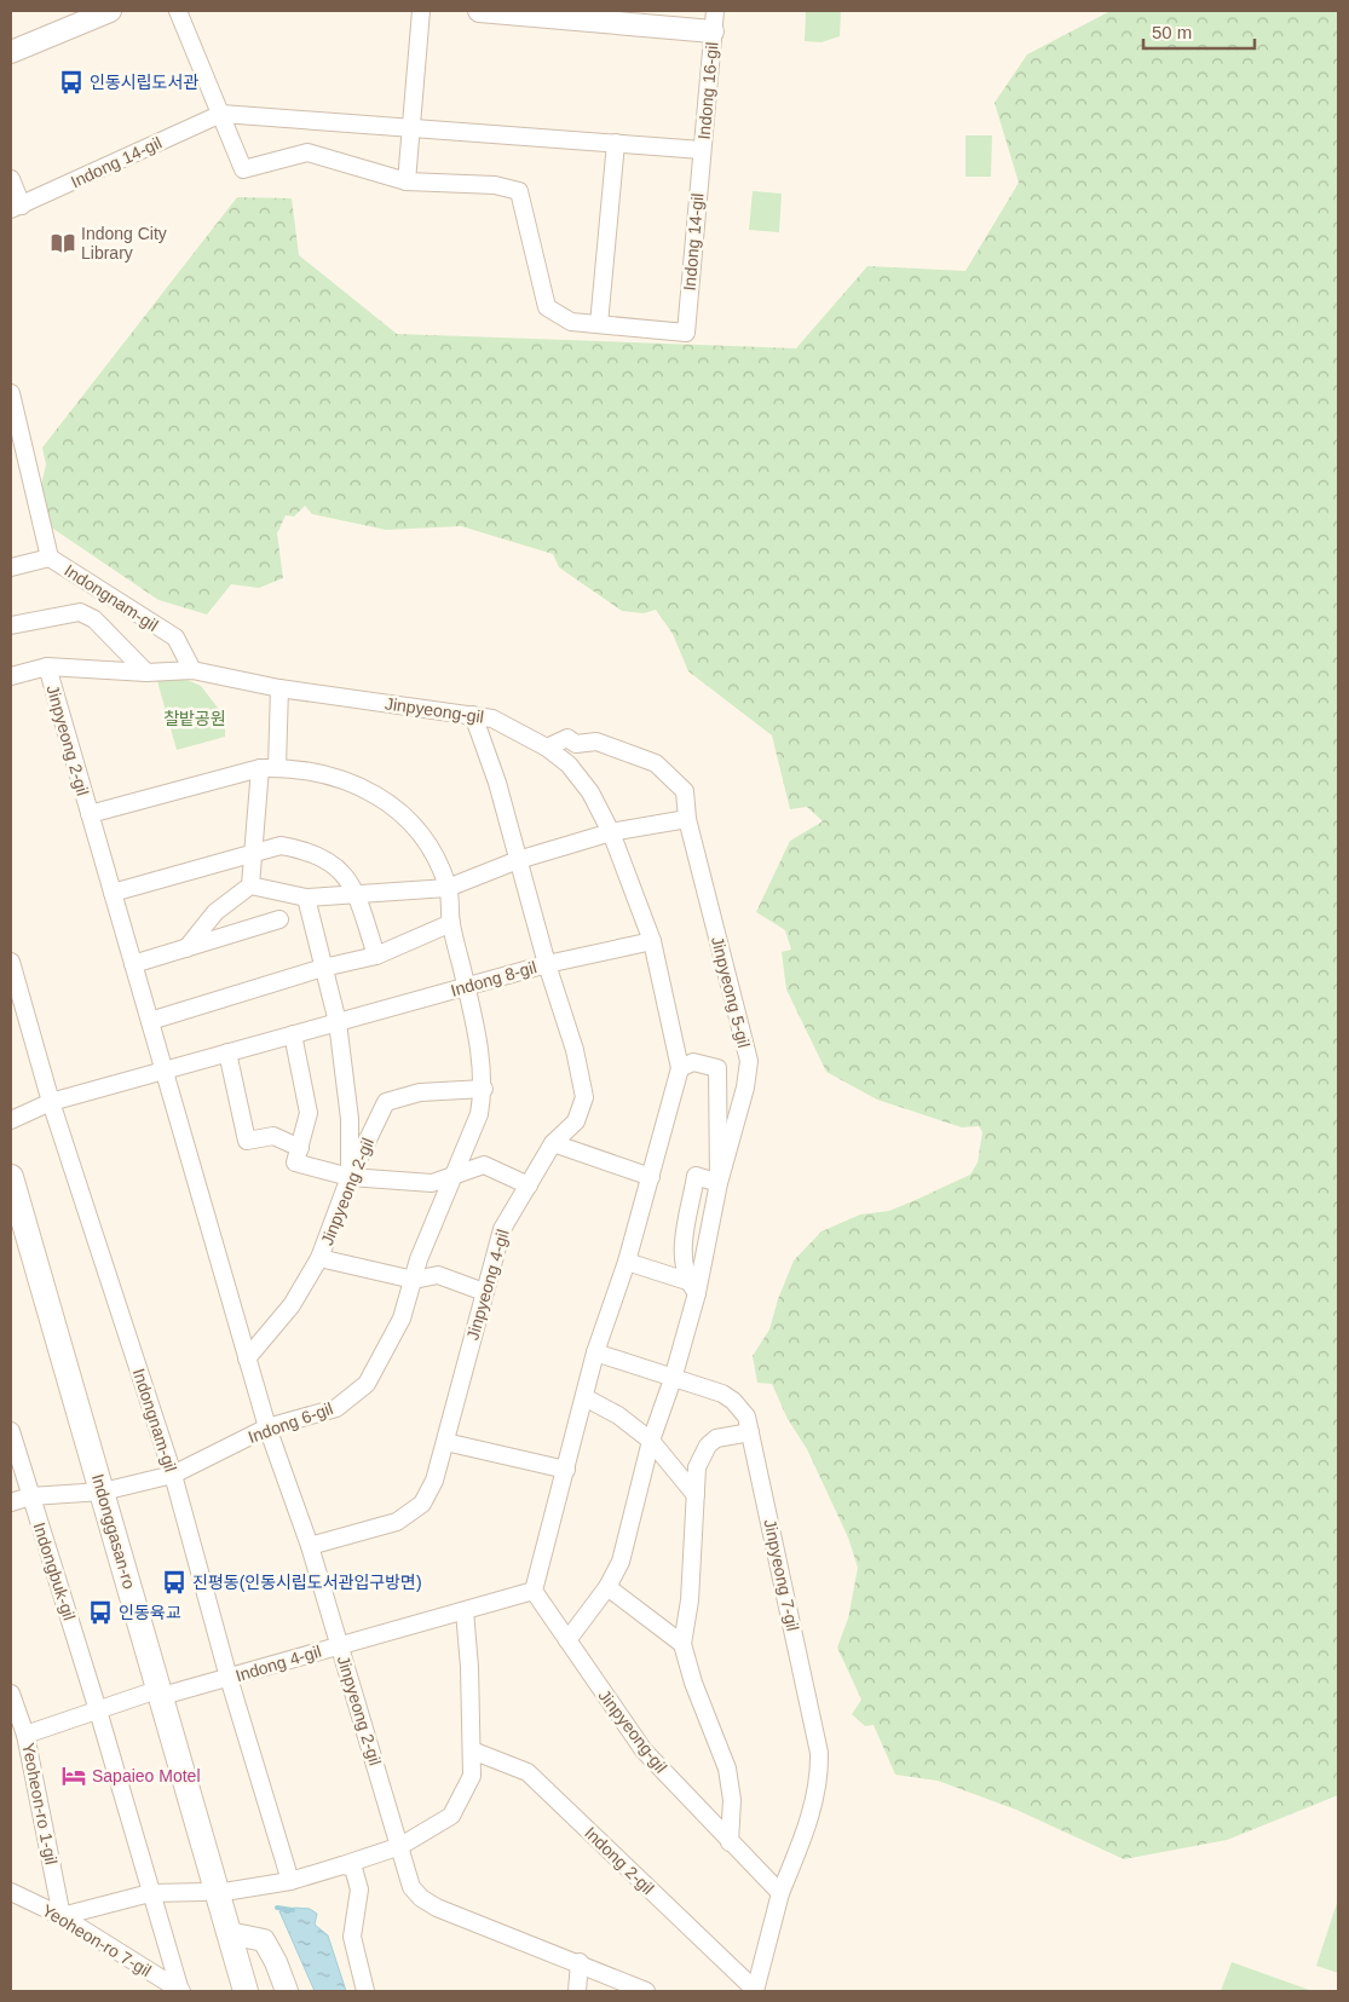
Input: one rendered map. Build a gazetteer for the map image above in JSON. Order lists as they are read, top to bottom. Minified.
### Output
{"streets":{"main road":["Indonggasan-ro"],"street":["Indong 16-gil","Indong 14-gil","Indongnam-gil","Jinpyeong-gil","Jinpyeong 2-gil","Indong 8-gil","Jinpyeong 5-gil","Jinpyeong 4-gil","Indong 6-gil","Indongbuk-gil","Jinpyeong 7-gil","Indong 4-gil","Yeoheon-ro 1-gil","Indong 2-gil","Yeoheon-ro 7-gil"]},"crossings":[["Indong 16-gil","Indong 14-gil"],["Indongnam-gil","Jinpyeong-gil"],["Indongnam-gil","Indong 8-gil"],["Indongnam-gil","Indong 6-gil"],["Indongnam-gil","Indong 4-gil"],["Jinpyeong-gil","Jinpyeong 2-gil"],["Jinpyeong-gil","Indong 8-gil"],["Jinpyeong-gil","Jinpyeong 5-gil"],["Jinpyeong-gil","Jinpyeong 4-gil"],["Jinpyeong-gil","Jinpyeong 7-gil"],["Jinpyeong-gil","Indong 4-gil"],["Jinpyeong 2-gil","Indong 8-gil"],["Jinpyeong 2-gil","Jinpyeong 4-gil"],["Jinpyeong 2-gil","Indong 6-gil"],["Jinpyeong 2-gil","Indong 4-gil"],["Indong 8-gil","Jinpyeong 4-gil"],["Indong 8-gil","Indong 6-gil"],["Jinpyeong 5-gil","Jinpyeong 7-gil"],["Indong 6-gil","Indonggasan-ro"],["Indong 6-gil","Indongbuk-gil"],["Indonggasan-ro","Indong 4-gil"],["Indongbuk-gil","Indong 4-gil"],["Indongbuk-gil","Yeoheon-ro 7-gil"],["Yeoheon-ro 1-gil","Yeoheon-ro 7-gil"]],"parks":["찰밭공원"],"places":{"bus stop":["인동시립도서관","진평동(인동시립도서관입구방면)","인동육교"],"library":["Indong City Library"],"hotel":["Sapaieo Motel"]},"scale_bar":"50 m"}
